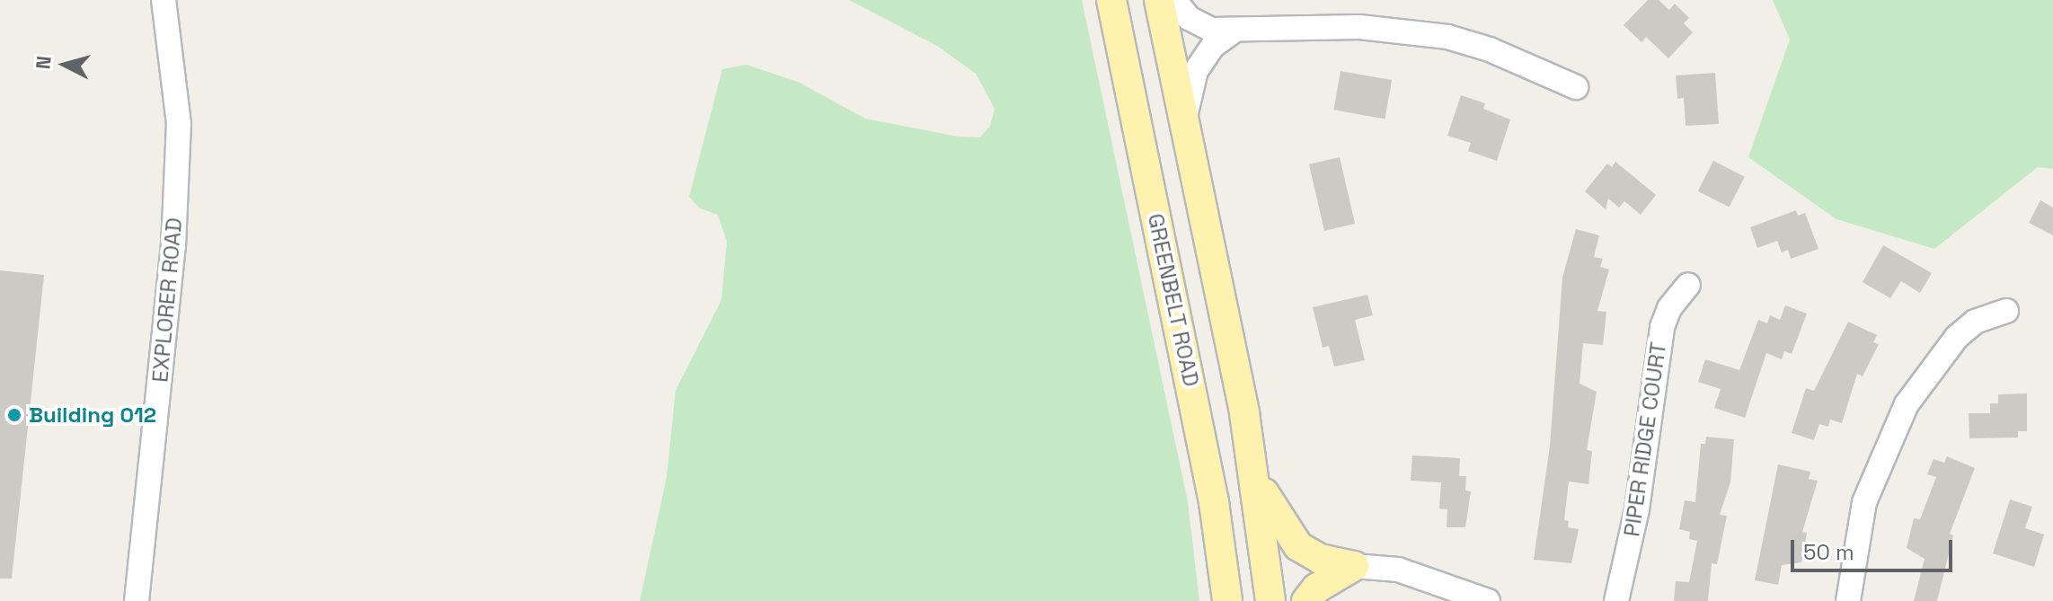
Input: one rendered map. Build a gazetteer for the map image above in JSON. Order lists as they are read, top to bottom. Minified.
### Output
{"streets":{"main road":["GREENBELT ROAD"],"street":["EXPLORER ROAD","PIPER RIDGE COURT"]},"places":["Building 012"],"scale_bar":"50 m","north":"left"}
